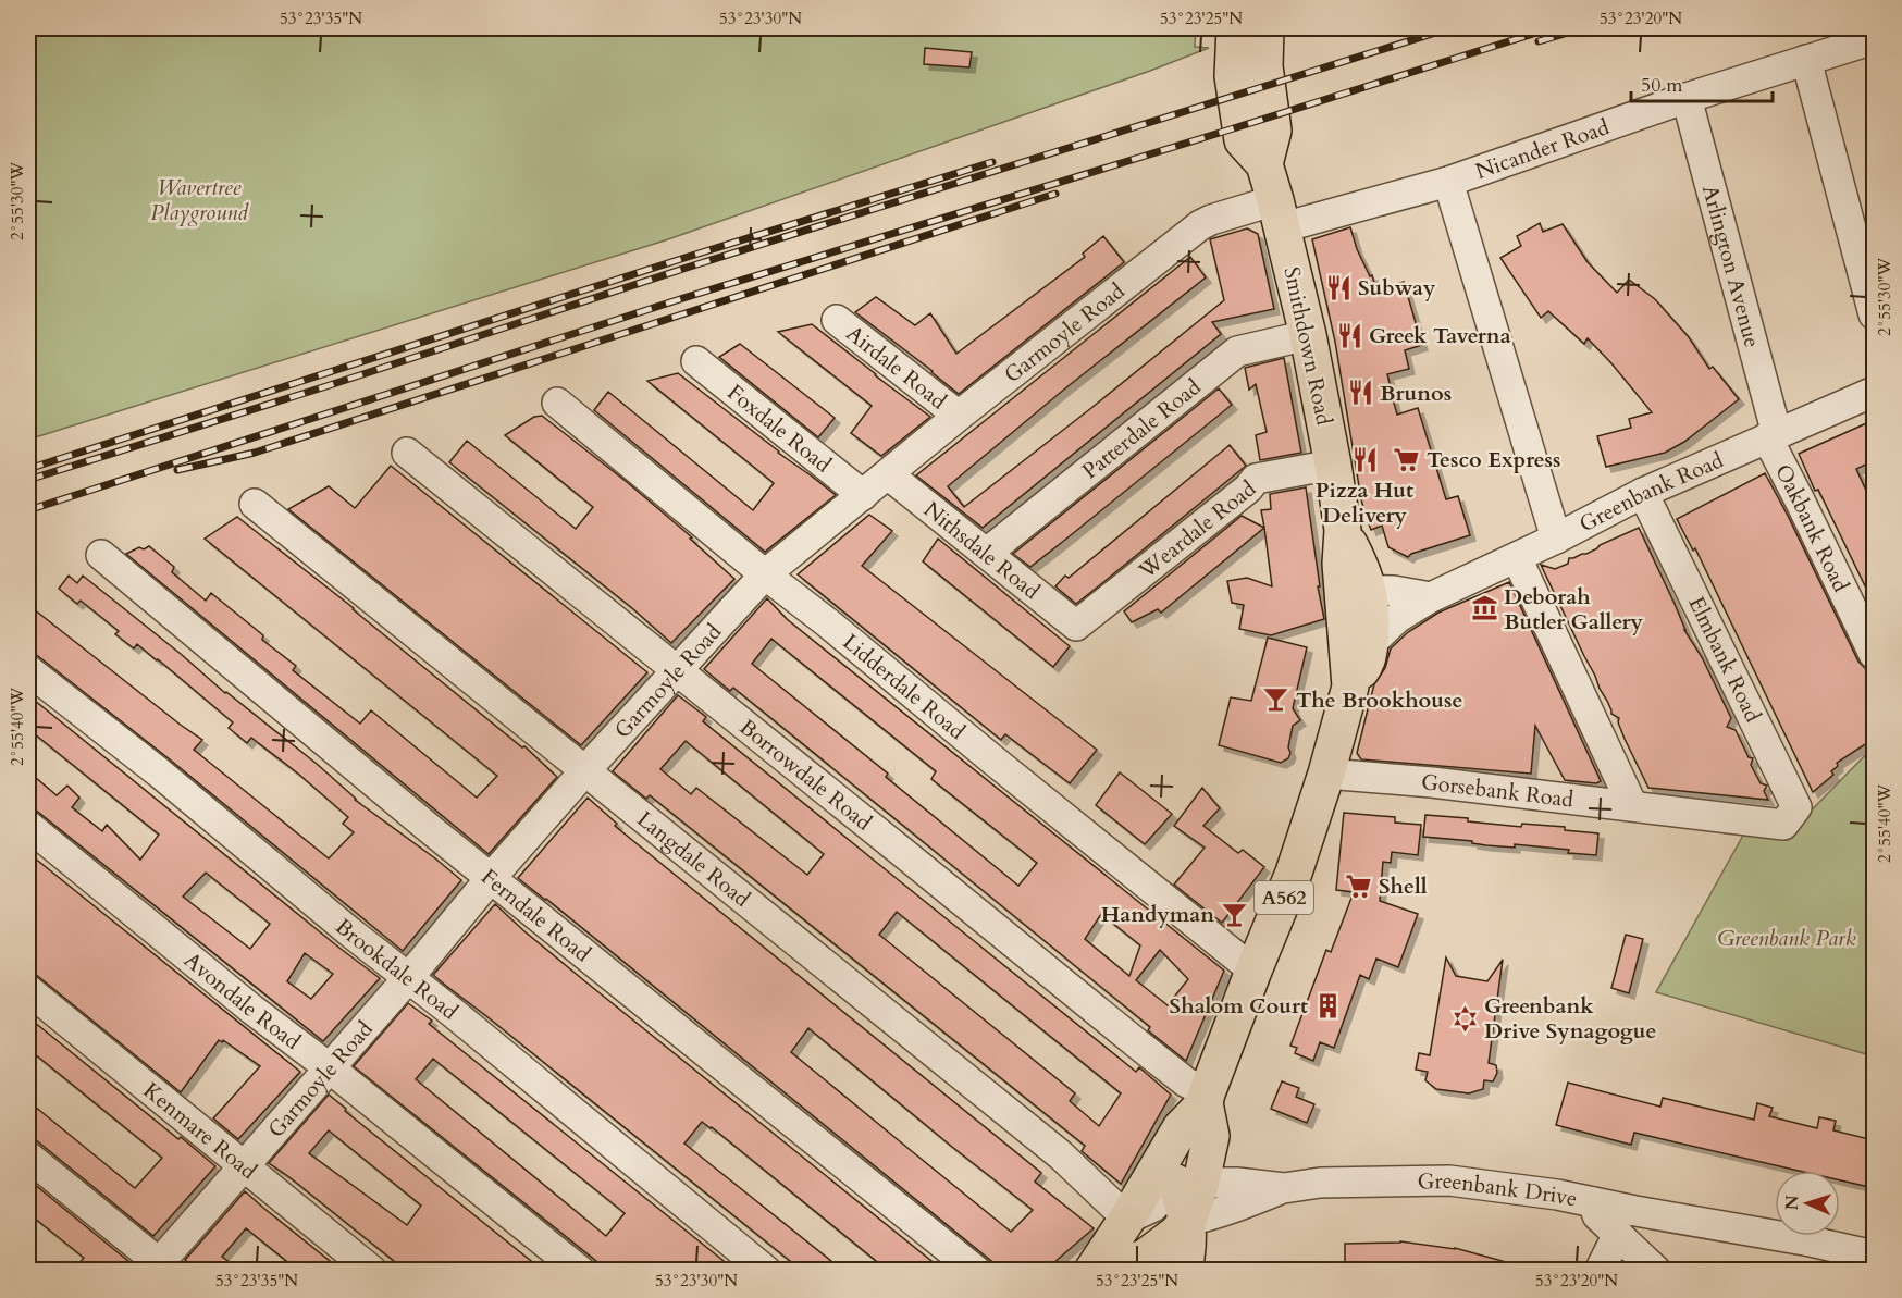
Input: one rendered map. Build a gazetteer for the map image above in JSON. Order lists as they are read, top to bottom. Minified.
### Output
{"streets":{"main road":["Smithdown Road","A562"],"street":["Nicander Road","Arlington Avenue","Garmoyle Road","Airdale Road","Foxdale Road","Patterdale Road","Greenbank Road","Oakbank Road","Weardale Road","Nithsdale Road","Elmbank Road","Lidderdale Road","Borrowdale Road","Gorsebank Road","Langdale Road","Ferndale Road","Brookdale Road","Avondale Road","Kenmare Road","Greenbank Drive"]},"crossings":[["Nicander Road","Arlington Avenue"],["Nicander Road","Garmoyle Road"],["Nicander Road","Smithdown Road"],["Arlington Avenue","Greenbank Road"],["Arlington Avenue","Oakbank Road"],["Garmoyle Road","Smithdown Road"],["Garmoyle Road","Airdale Road"],["Garmoyle Road","Foxdale Road"],["Garmoyle Road","Nithsdale Road"],["Garmoyle Road","Lidderdale Road"],["Garmoyle Road","Borrowdale Road"],["Garmoyle Road","Langdale Road"],["Garmoyle Road","Ferndale Road"],["Garmoyle Road","Brookdale Road"],["Garmoyle Road","Avondale Road"],["Garmoyle Road","Kenmare Road"],["Smithdown Road","Patterdale Road"],["Smithdown Road","Greenbank Road"],["Smithdown Road","Weardale Road"],["Smithdown Road","Lidderdale Road"],["Smithdown Road","Borrowdale Road"],["Smithdown Road","Gorsebank Road"],["Smithdown Road","Langdale Road"],["Patterdale Road","Nithsdale Road"],["Greenbank Road","Oakbank Road"],["Greenbank Road","Elmbank Road"],["Weardale Road","Nithsdale Road"],["Elmbank Road","Gorsebank Road"]],"parks":["Wavertree Playground","Greenbank Park"],"places":{"restaurant":["Subway","Greek Taverna","Brunos","Pizza Hut Delivery"],"supermarket":["Tesco Express","Shell"],"museum":["Deborah Butler Gallery"],"bar":["The Brookhouse","Handyman"],"building":["Shalom Court"],"synagogue":["Greenbank Drive Synagogue"]},"scale_bar":"50 m","north":"left","coordinates":["53°23'35\"N","53°23'30\"N","53°23'25\"N","53°23'20\"N","2°55'30\"W","2°55'40\"W"]}
